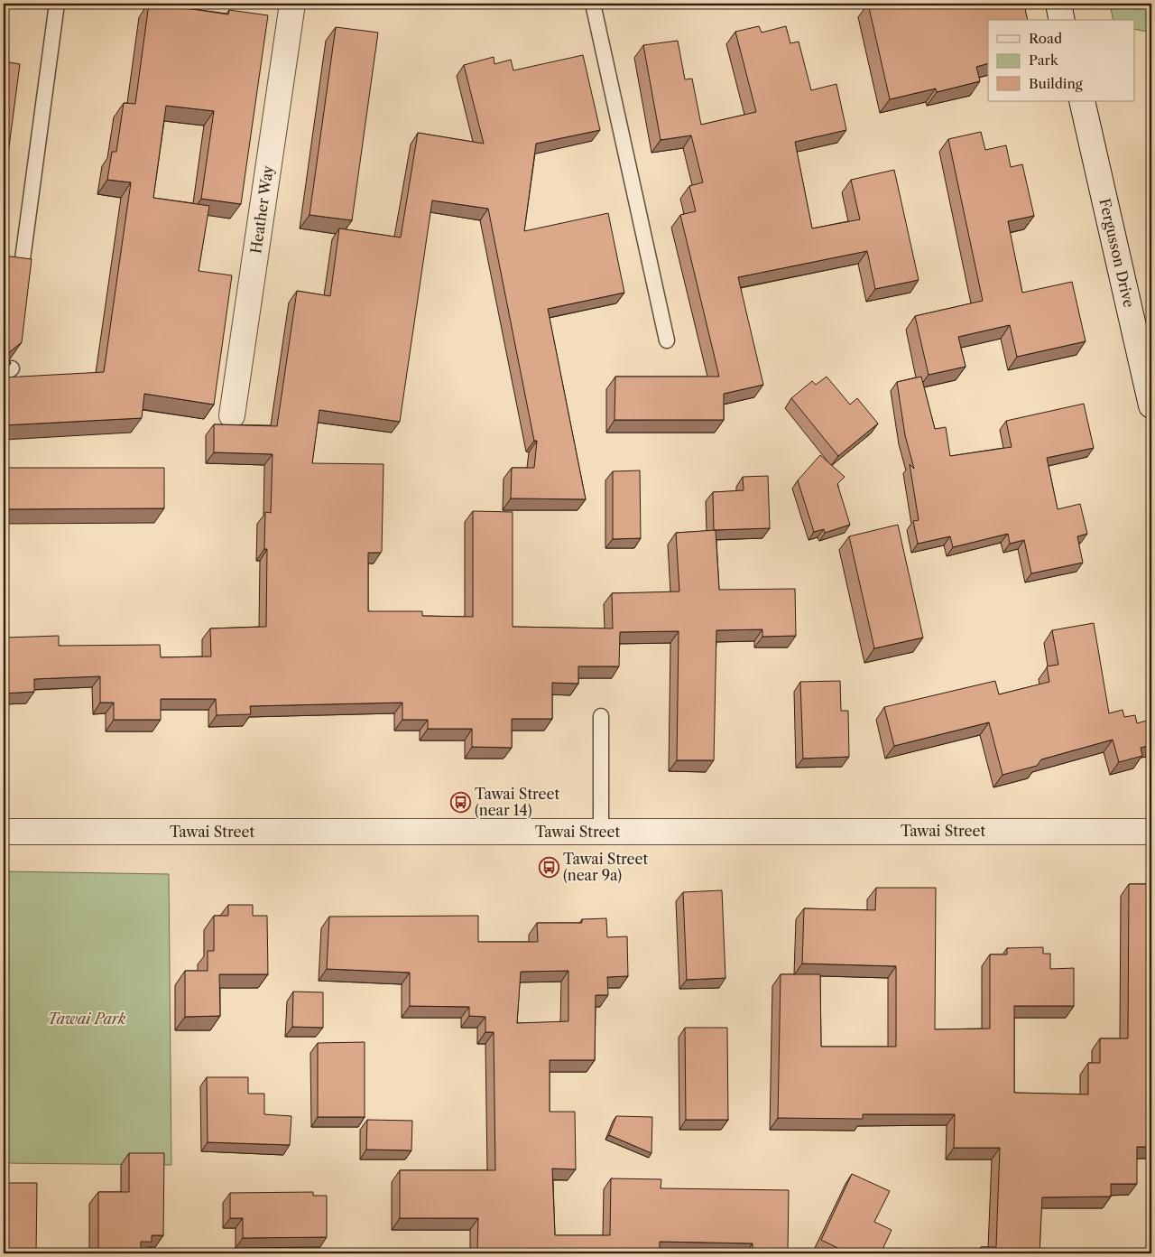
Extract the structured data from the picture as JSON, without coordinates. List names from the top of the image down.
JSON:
{
  "streets": {
    "street": ["Heather Way", "Fergusson Drive", "Tawai Street"]
  },
  "parks": ["Tawai Park"],
  "places": {
    "bus stop": ["Tawai Street (near 14)", "Tawai Street (near 9a)"]
  },
  "legend": ["Road", "Park", "Building"]
}
